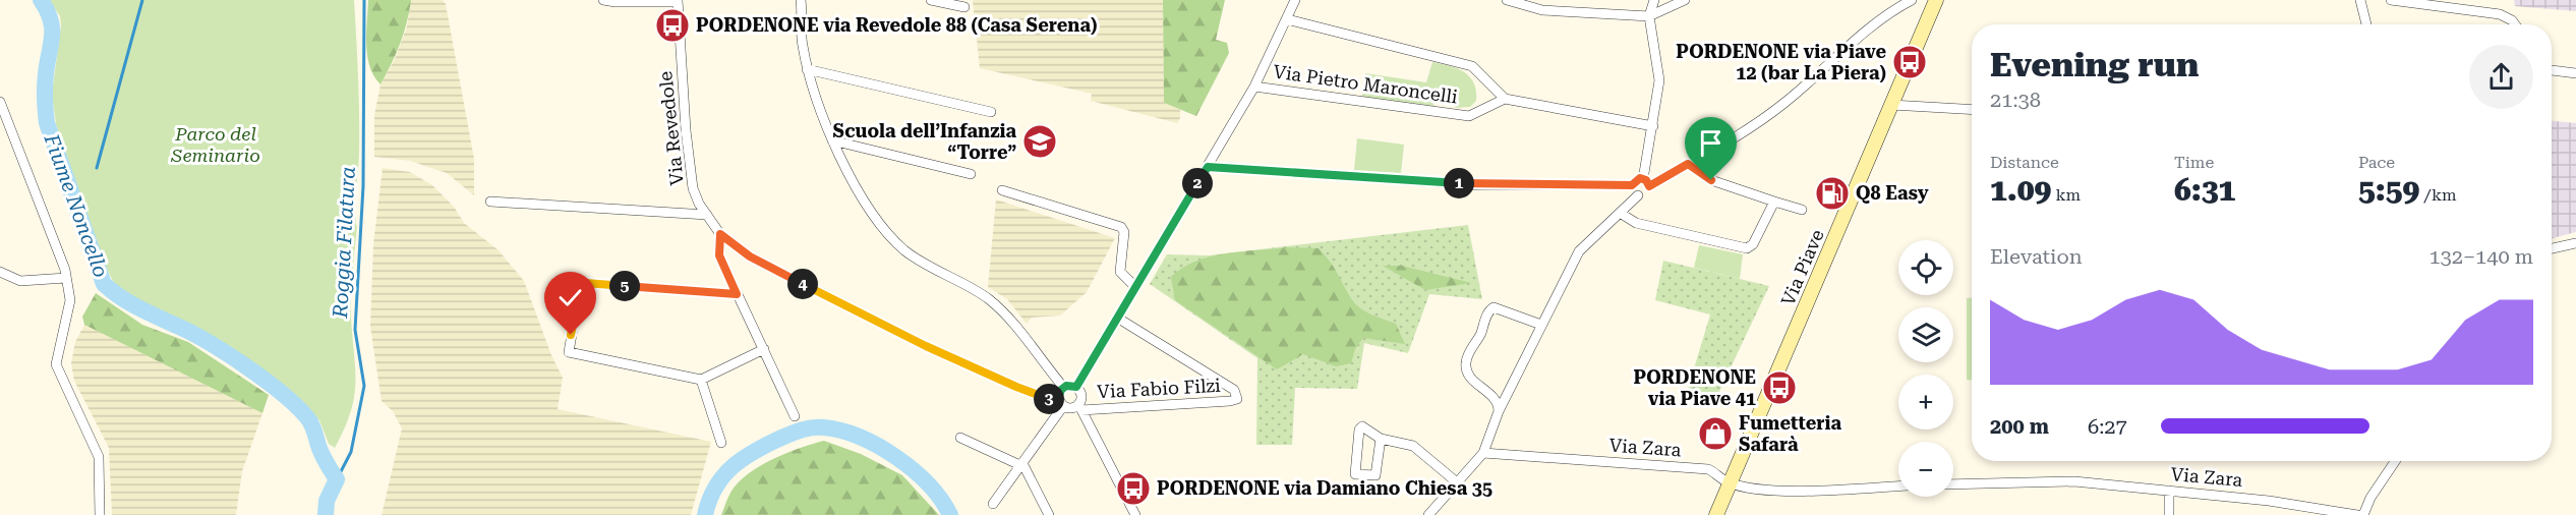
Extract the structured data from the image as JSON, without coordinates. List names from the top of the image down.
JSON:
{
  "streets": {
    "street": [
      "Via Pietro Maroncelli",
      "Via Revedole",
      "Via Piave",
      "Via Fabio Filzi",
      "Via Zara"
    ]
  },
  "crossings": [
    ["Via Revedole", "Via Fabio Filzi"],
    ["Via Piave", "Via Zara"]
  ],
  "water": ["Fiume Noncello", "Roggia Filatura"],
  "parks": ["Parco del Seminario"],
  "places": {
    "bus stop": [
      "PORDENONE via Revedole 88 (Casa Serena)",
      "PORDENONE via Piave 12 (bar La Piera)",
      "PORDENONE via Piave 41",
      "PORDENONE via Damiano Chiesa 35"
    ],
    "school or university": ["Scuola dell’Infanzia “Torre”"],
    "fuel station": ["Q8 Easy"],
    "shop": ["Fumetteria Safarà"]
  },
  "page": {
    "heading": ["Evening run", "21:38"],
    "stats": [
      ["Distance", "1.09 km"],
      ["Time", "6:31"],
      ["Pace", "5:59 /km"]
    ],
    "pins": [
      "1",
      "2",
      "4",
      "5",
      "3"
    ],
    "chart": ["Elevation", "132–140 m"],
    "map_buttons": ["+", "−"],
    "list": [
      {
        "name": "200 m",
        "note": "6:27"
      }
    ]
  }
}
